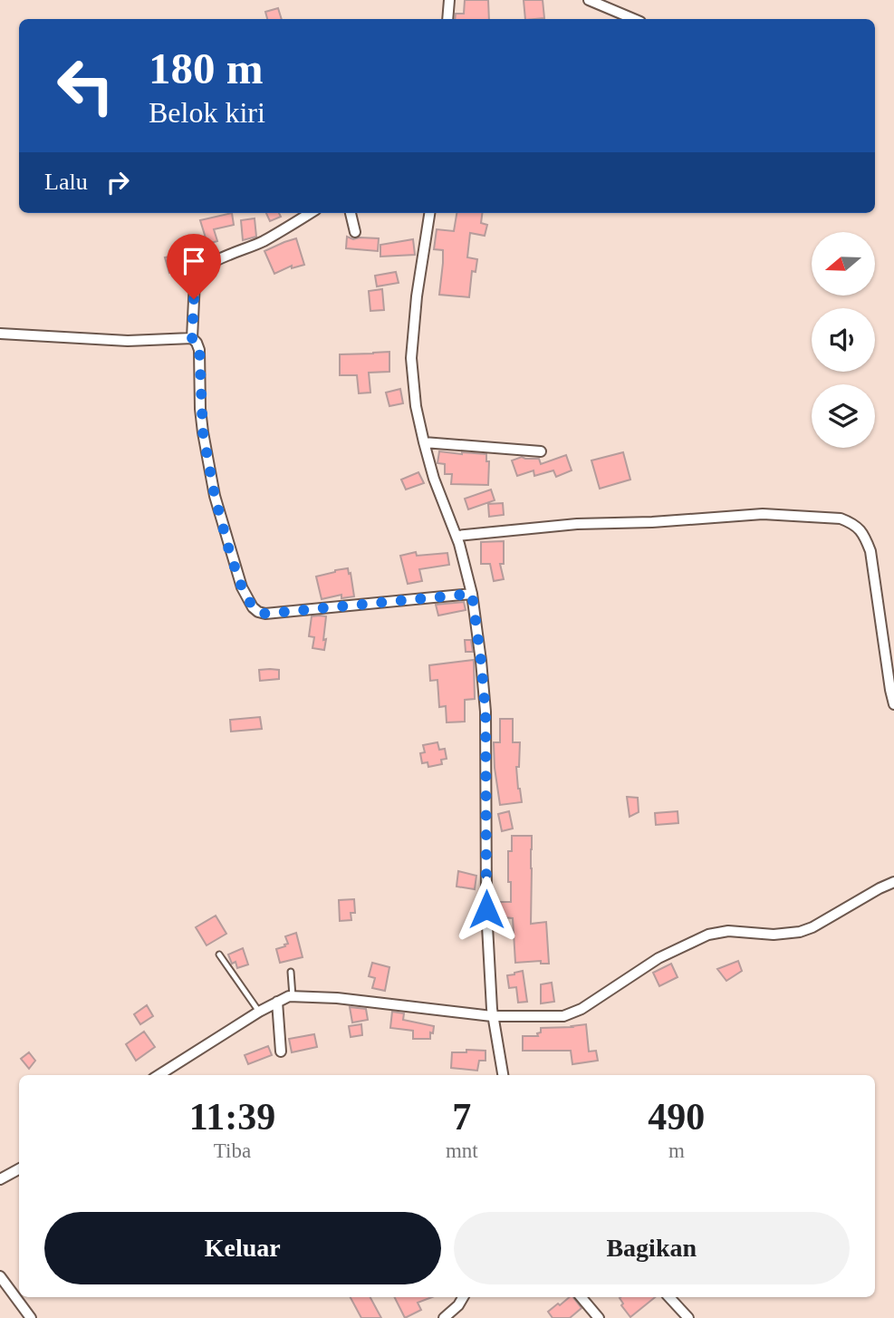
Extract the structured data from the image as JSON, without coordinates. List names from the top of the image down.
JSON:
{
  "north": "left",
  "page": {
    "turn": ["180 m", "Belok kiri"],
    "then": "Lalu",
    "eta": [
      "11:39",
      "Tiba",
      "7",
      "mnt",
      "490",
      "m"
    ],
    "buttons": ["Keluar", "Bagikan"]
  }
}
